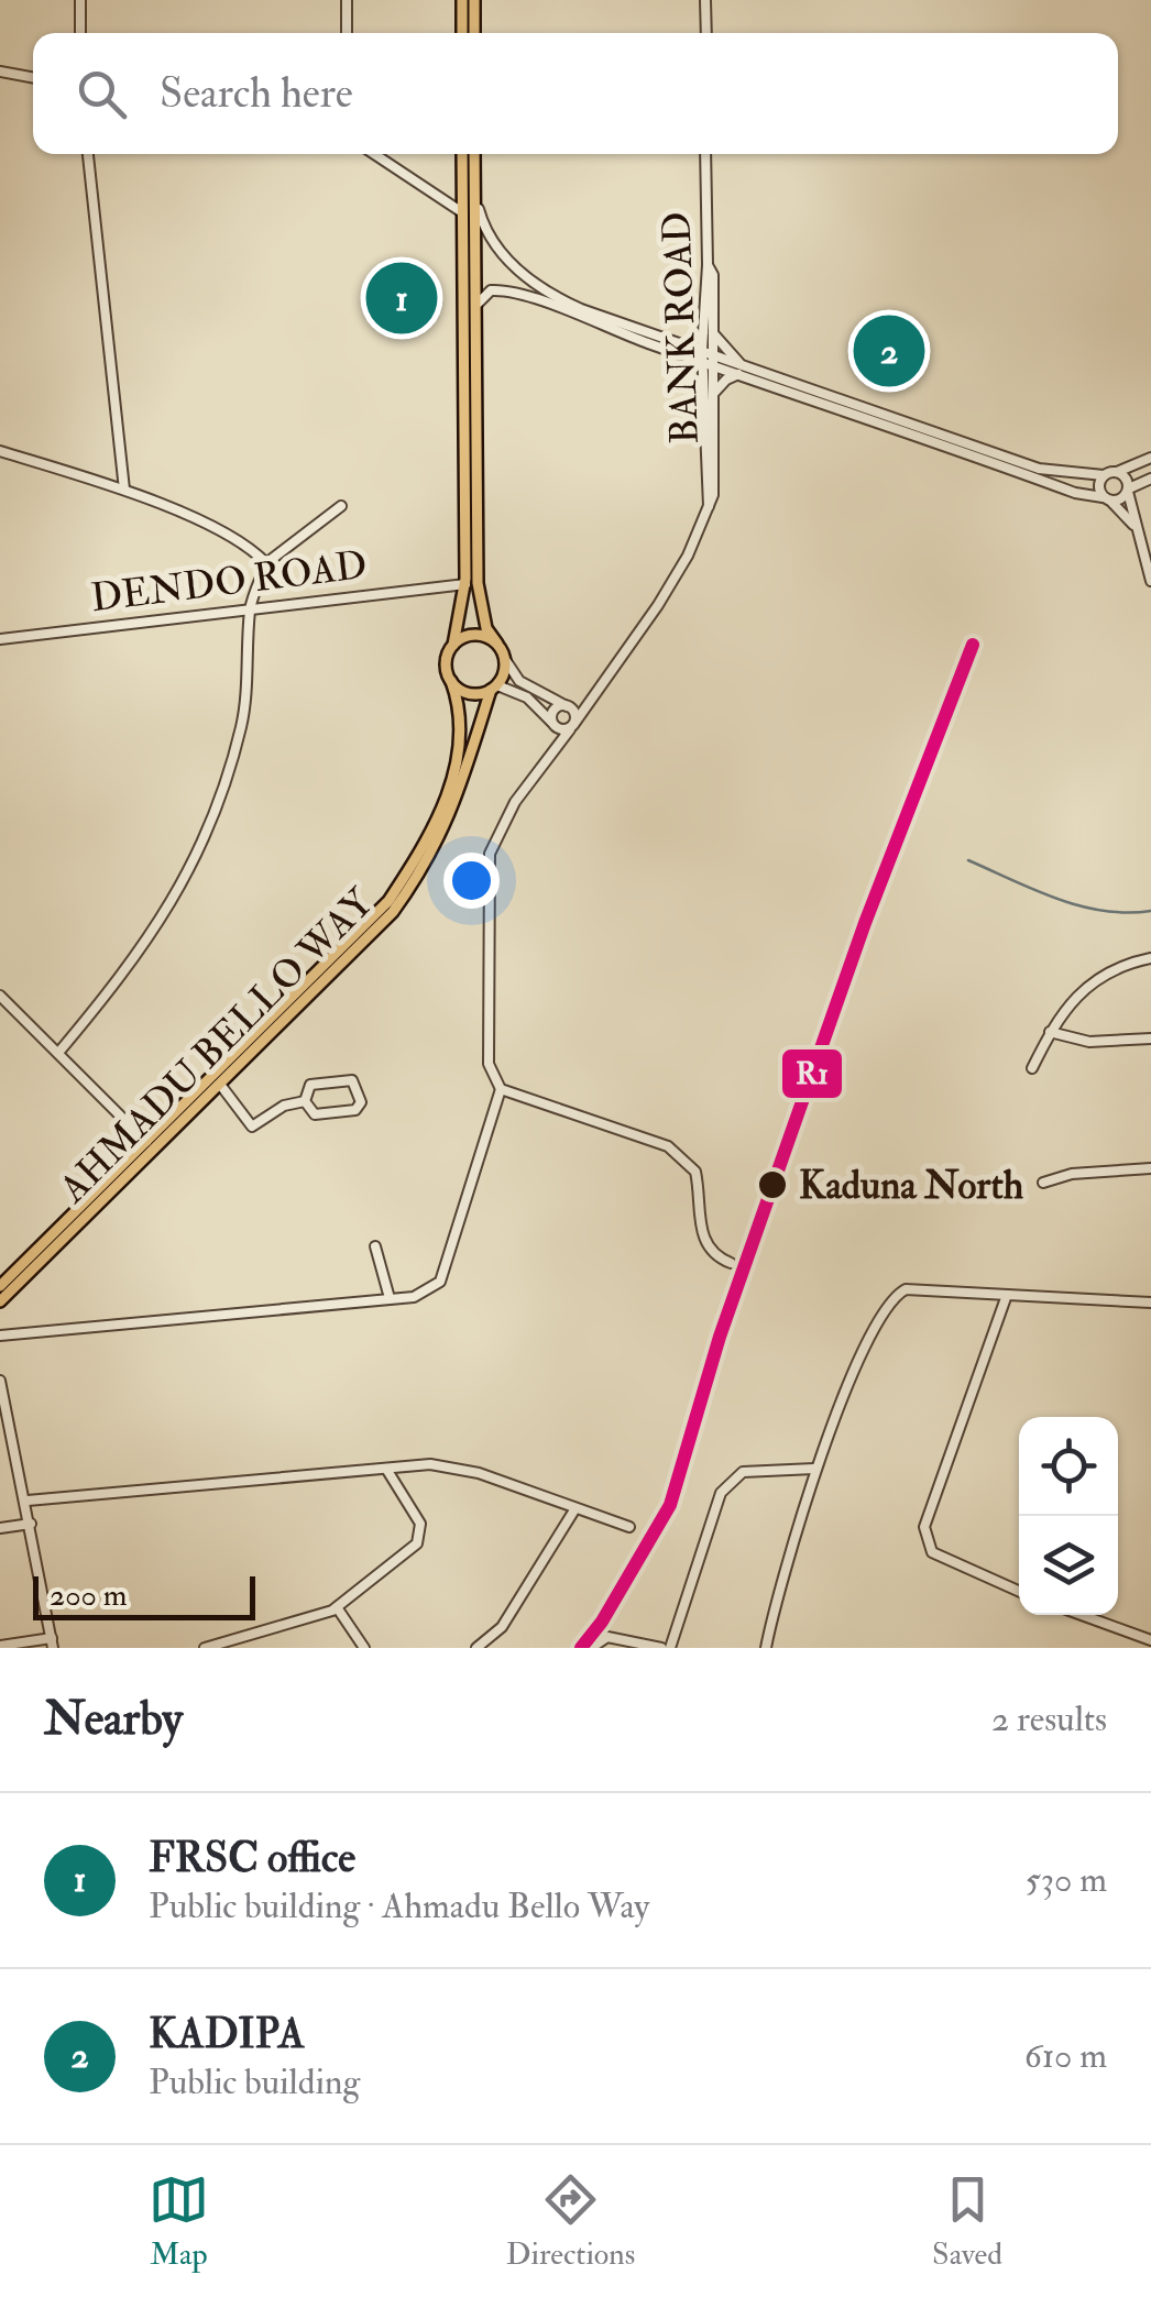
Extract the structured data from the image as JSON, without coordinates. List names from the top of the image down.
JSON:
{
  "streets": {
    "main road": ["AHMADU BELLO WAY"],
    "street": ["BANK ROAD", "DENDO ROAD"]
  },
  "places": ["Kaduna North"],
  "lines": ["transit line R1"],
  "scale_bar": "200 m",
  "page": {
    "search": "Search here",
    "pins": ["1", "2"],
    "scale": "200 m",
    "heading": ["Nearby", "2 results"],
    "list": [
      {
        "mark": "1",
        "name": "FRSC office",
        "note": "Public building · Ahmadu Bello Way",
        "value": "530 m"
      },
      {
        "mark": "2",
        "name": "KADIPA",
        "note": "Public building",
        "value": "610 m"
      }
    ],
    "nav": ["Map", "Directions", "Saved"]
  }
}
